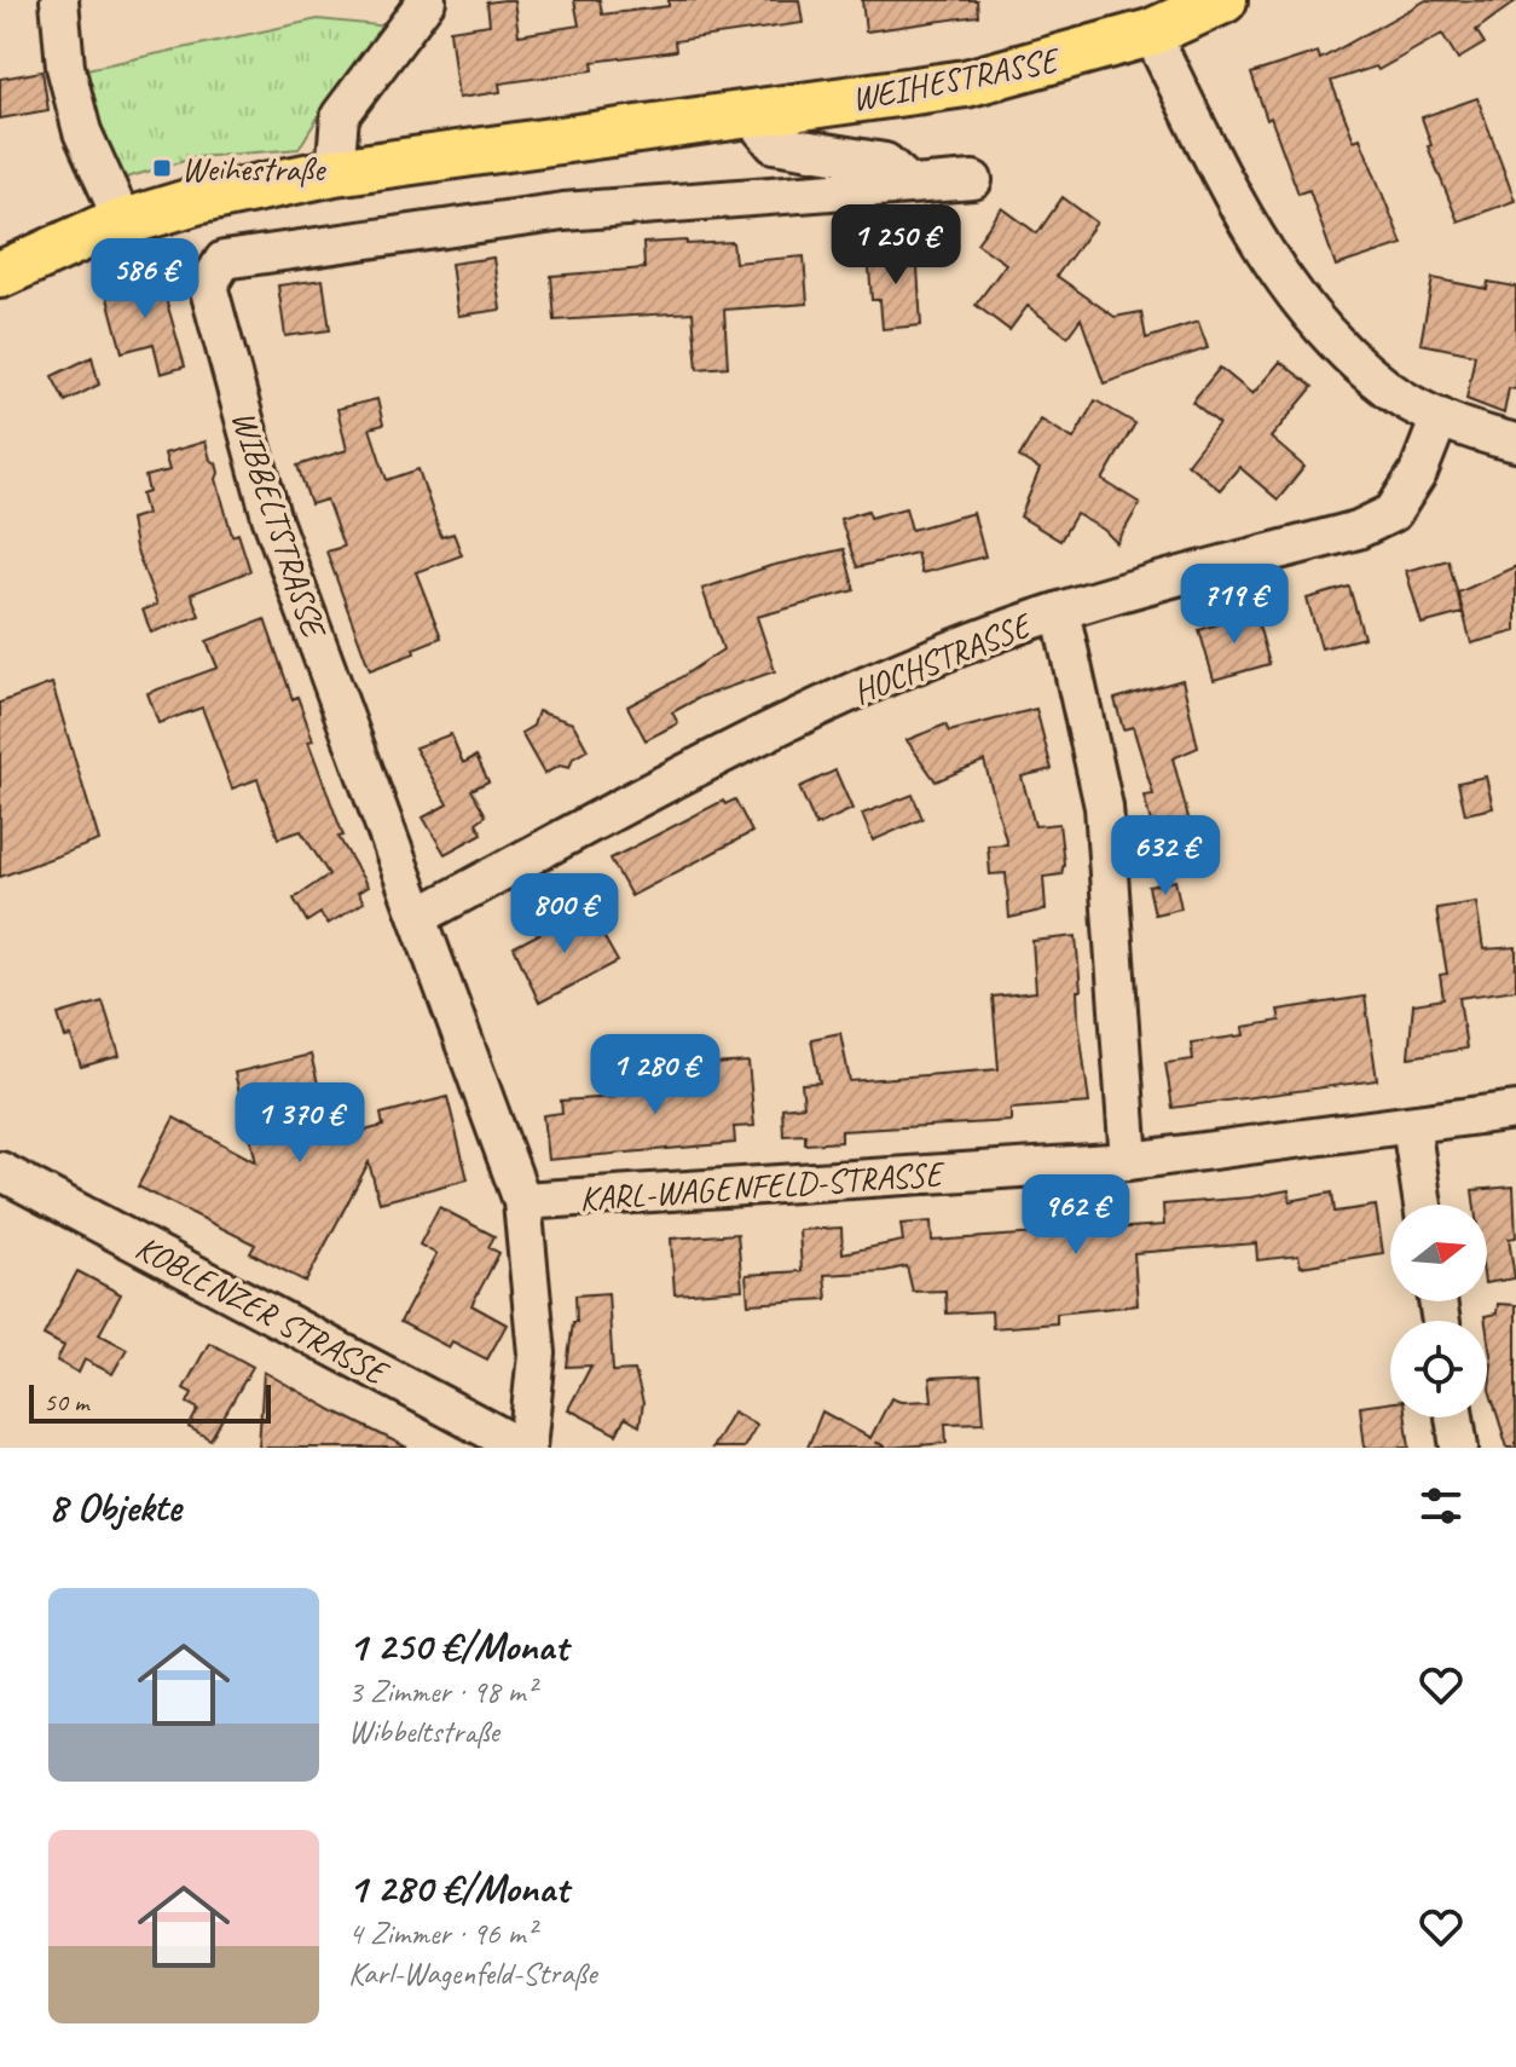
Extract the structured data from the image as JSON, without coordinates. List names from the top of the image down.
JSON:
{
  "streets": {
    "main road": ["WEIHESTRASSE"],
    "street": [
      "WIBBELTSTRASSE",
      "HOCHSTRASSE",
      "KARL-WAGENFELD-STRASSE",
      "KOBLENZER STRASSE"
    ]
  },
  "crossings": [
    ["WIBBELTSTRASSE", "HOCHSTRASSE"],
    ["WIBBELTSTRASSE", "KARL-WAGENFELD-STRASSE"],
    ["WIBBELTSTRASSE", "KOBLENZER STRASSE"]
  ],
  "places": {
    "transit": ["Weihestraße"]
  },
  "scale_bar": "50 m",
  "north": "right",
  "page": {
    "price": [
      "1 250 €",
      "586 €",
      "719 €",
      "632 €",
      "800 €",
      "1 280 €",
      "1 370 €",
      "962 €"
    ],
    "scale": "50 m",
    "heading": "8 Objekte",
    "list": [
      {
        "name": "1 250 €/Monat",
        "note": "3 Zimmer · 98 m² · Wibbeltstraße"
      },
      {
        "name": "1 280 €/Monat",
        "note": "4 Zimmer · 96 m² · Karl-Wagenfeld-Straße"
      }
    ]
  }
}
